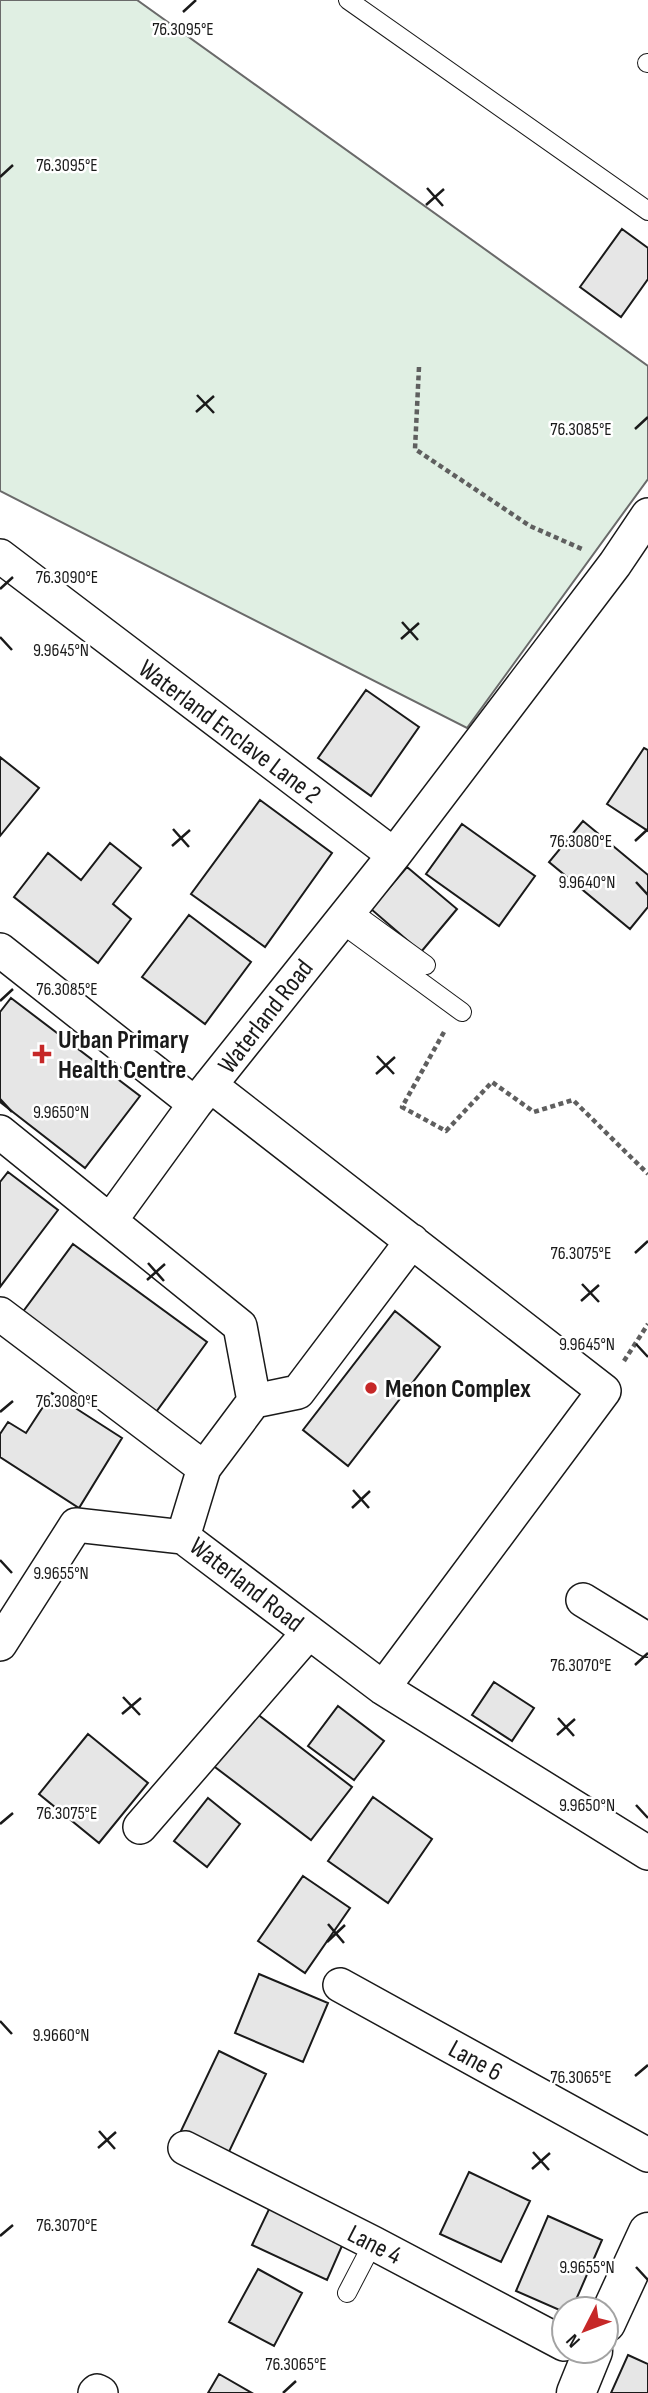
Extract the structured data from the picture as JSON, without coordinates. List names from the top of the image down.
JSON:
{
  "streets": {
    "street": [
      "Waterland Enclave Lane 2",
      "Waterland Road",
      "Lane 6",
      "Lane 4"
    ]
  },
  "crossings": [
    ["Waterland Enclave Lane 2", "Waterland Road"]
  ],
  "places": {
    "health": ["Urban Primary Health Centre"],
    "other": ["Menon Complex"]
  },
  "north": "bottom left",
  "coordinates": [
    "76.3095°E",
    "76.3085°E",
    "76.3090°E",
    "9.9645°N",
    "76.3080°E",
    "9.9640°N",
    "9.9650°N",
    "76.3075°E",
    "9.9655°N",
    "76.3070°E",
    "9.9660°N",
    "76.3065°E"
  ]
}
